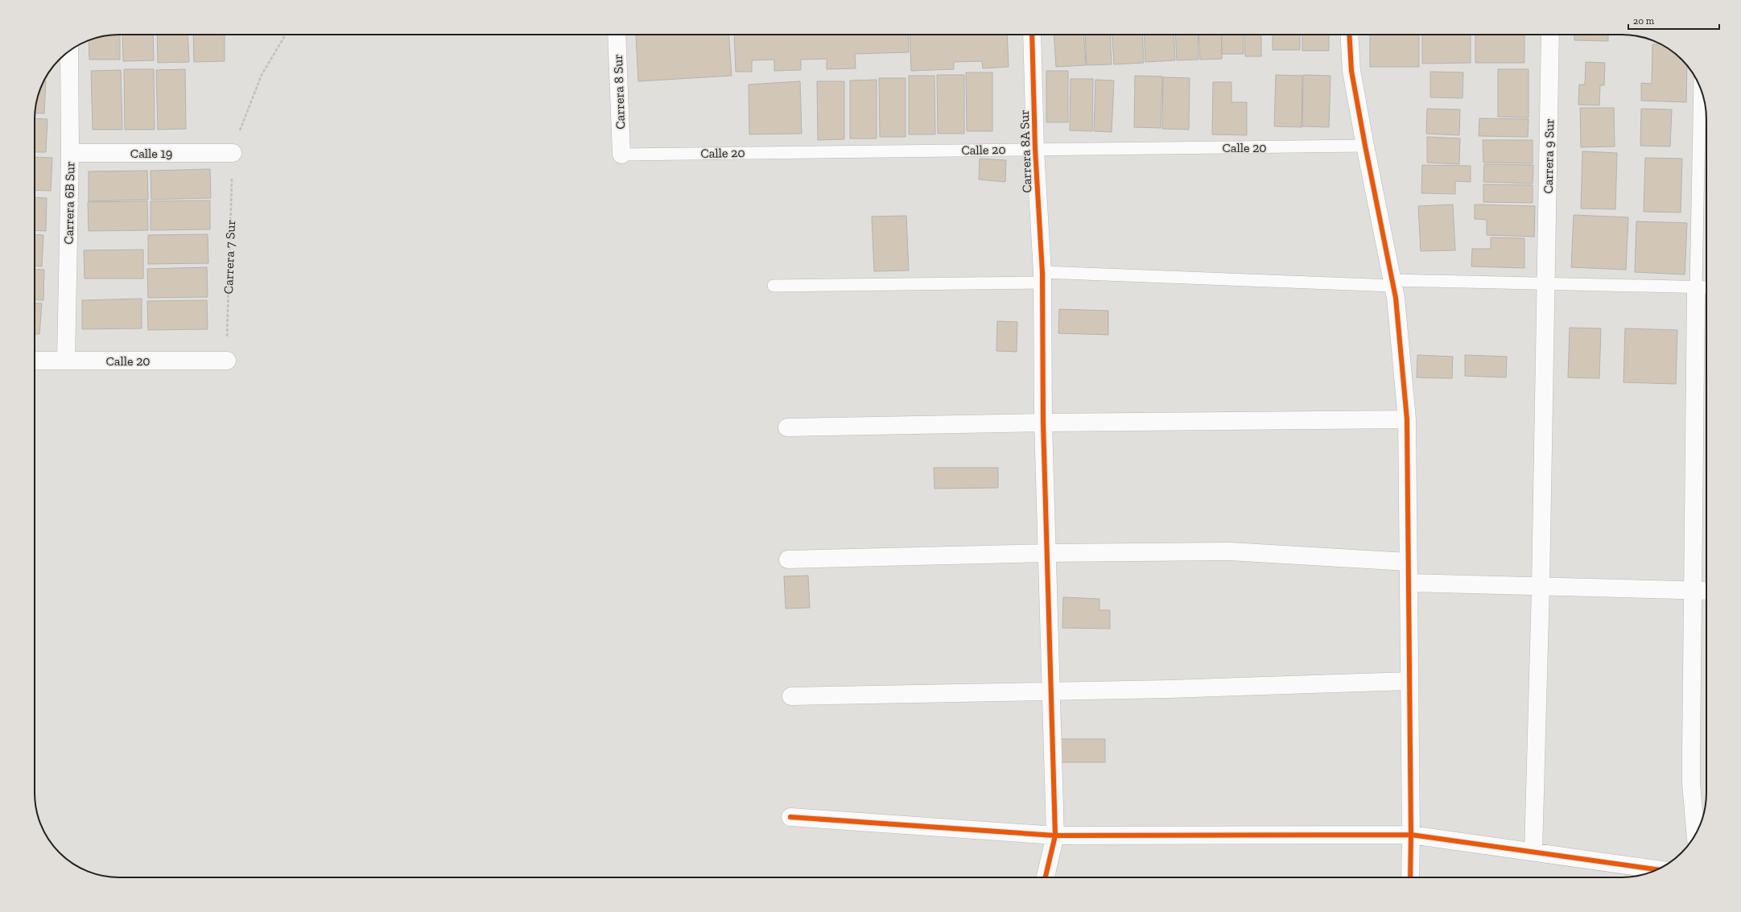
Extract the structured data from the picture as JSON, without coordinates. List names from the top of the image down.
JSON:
{
  "streets": {
    "street": [
      "Carrera 8 Sur",
      "Calle 20",
      "Carrera 8A Sur",
      "Calle 19",
      "Carrera 9 Sur",
      "Carrera 6B Sur"
    ],
    "path": ["Carrera 7 Sur"]
  },
  "crossings": [
    ["Carrera 8 Sur", "Calle 20"],
    ["Calle 20", "Carrera 8A Sur"],
    ["Calle 20", "Carrera 6B Sur"],
    ["Calle 20", "Carrera 7 Sur"],
    ["Calle 19", "Carrera 6B Sur"],
    ["Calle 19", "Carrera 7 Sur"]
  ],
  "scale_bar": "20 m"
}
